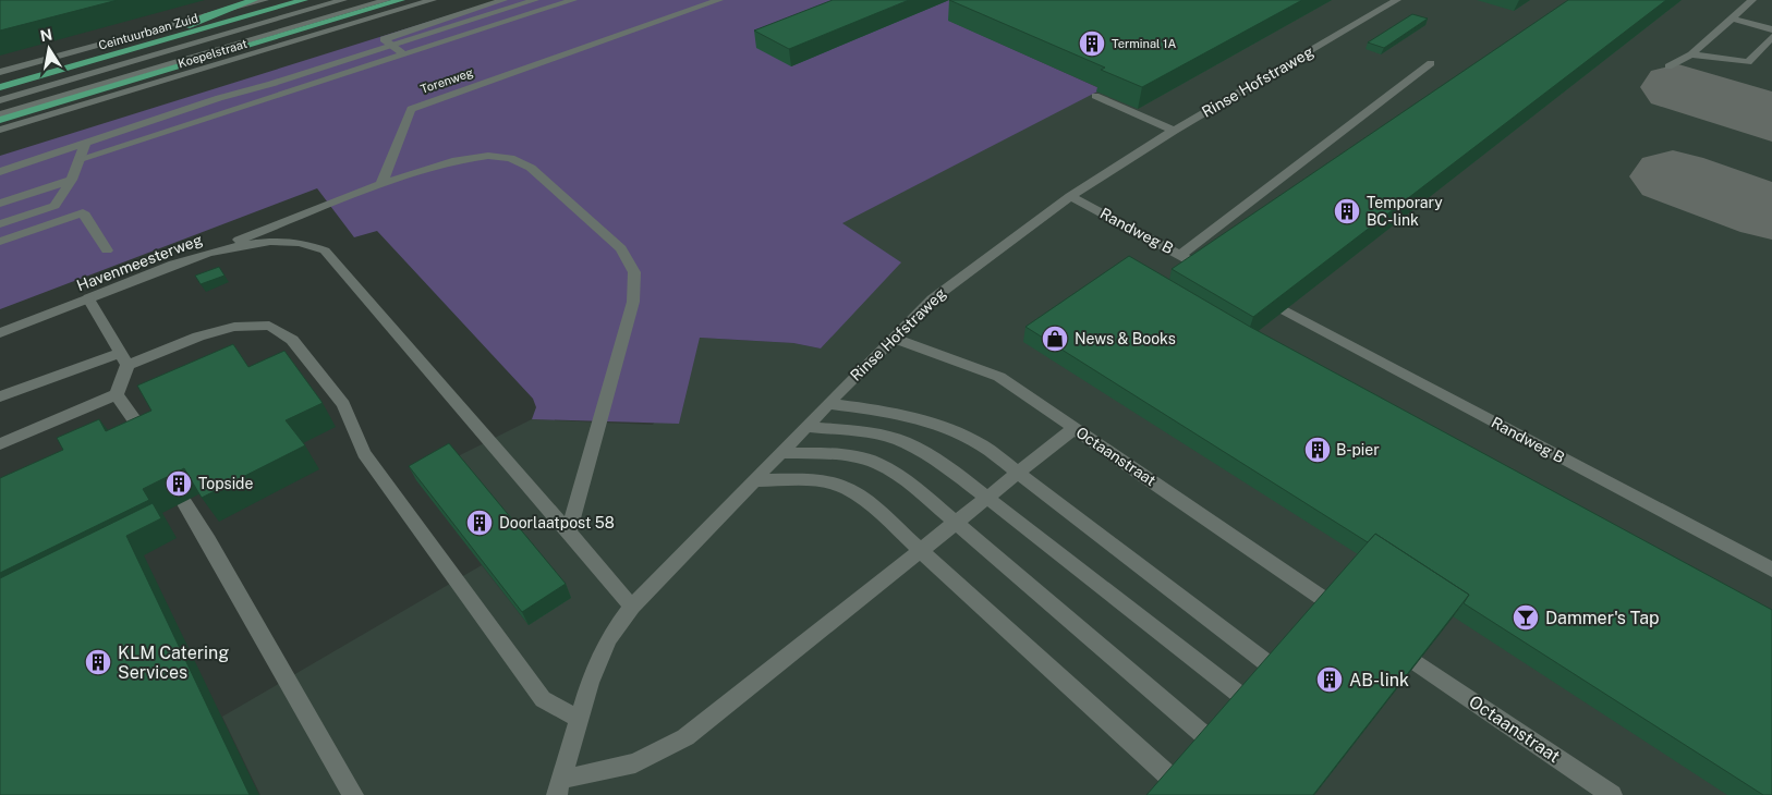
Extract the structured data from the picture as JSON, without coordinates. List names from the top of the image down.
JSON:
{
  "streets": {
    "main road": ["Ceintuurbaan Zuid"],
    "street": [
      "Koepelstraat",
      "Torenweg",
      "Randweg B",
      "Havenmeesterweg",
      "Octaanstraat"
    ],
    "lane": ["Rinse Hofstraweg"]
  },
  "crossings": [
    ["Rinse Hofstraweg", "Randweg B"],
    ["Rinse Hofstraweg", "Octaanstraat"]
  ],
  "places": {
    "building": [
      "Terminal 1A",
      "Temporary BC-link",
      "B-pier",
      "Topside",
      "Doorlaatpost 58",
      "KLM Catering Services",
      "AB-link"
    ],
    "shop": ["News & Books"],
    "bar": ["Dammer's Tap"]
  },
  "north": "top"
}
